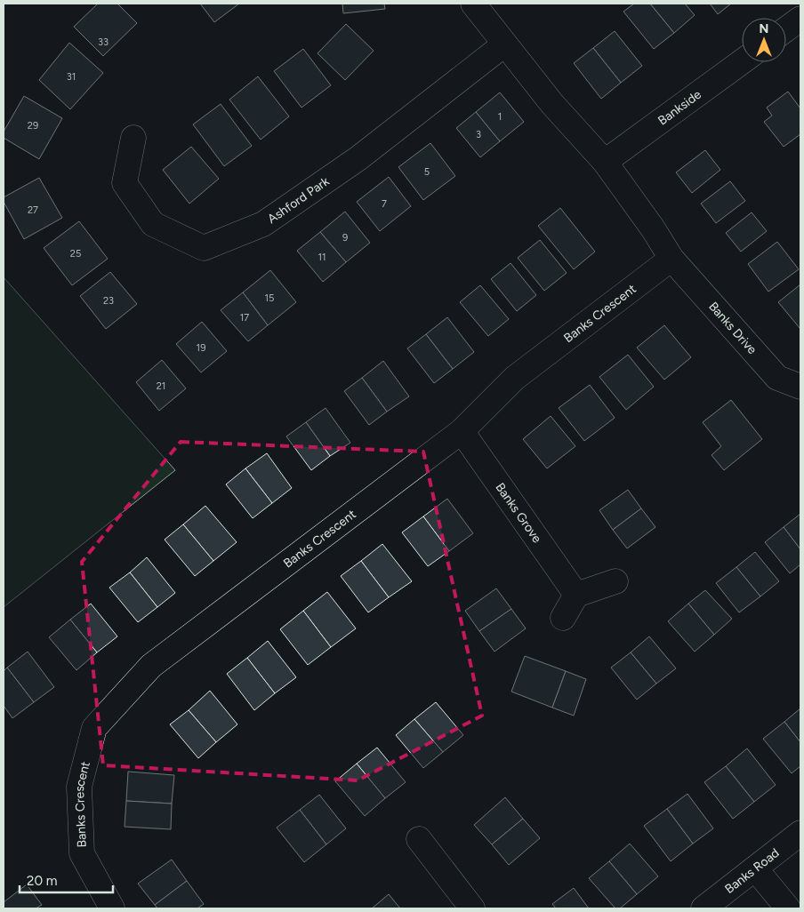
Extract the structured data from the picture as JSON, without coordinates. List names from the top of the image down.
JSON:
{
  "streets": {
    "street": [
      "Bankside",
      "Ashford Park",
      "Banks Crescent",
      "Banks Drive",
      "Banks Grove",
      "Banks Road"
    ]
  },
  "crossings": [
    ["Banks Crescent", "Banks Drive"],
    ["Banks Crescent", "Banks Grove"]
  ],
  "house_numbers": [
    "33",
    "31",
    "1",
    "29",
    "3",
    "5",
    "7",
    "27",
    "9",
    "25",
    "11",
    "15",
    "23",
    "17",
    "19",
    "21"
  ],
  "scale_bar": "20 m",
  "north": "top"
}
